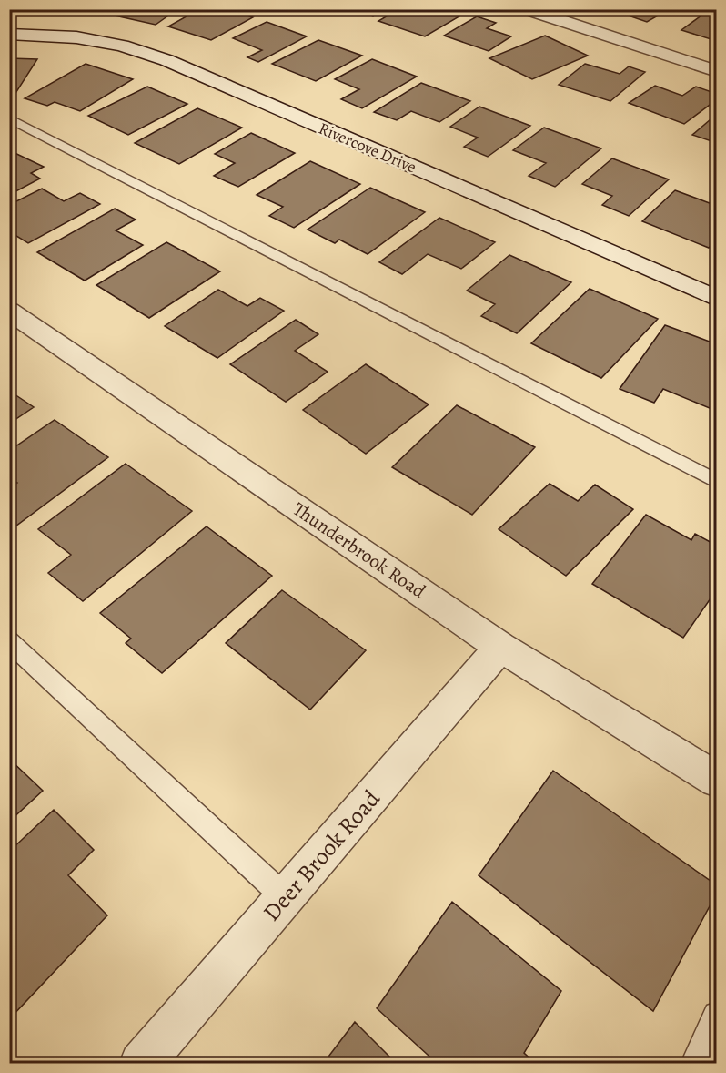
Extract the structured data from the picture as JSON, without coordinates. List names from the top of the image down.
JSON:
{
  "streets": {
    "street": ["Rivercove Drive", "Thunderbrook Road", "Deer Brook Road"]
  },
  "crossings": [
    ["Thunderbrook Road", "Deer Brook Road"]
  ]
}
